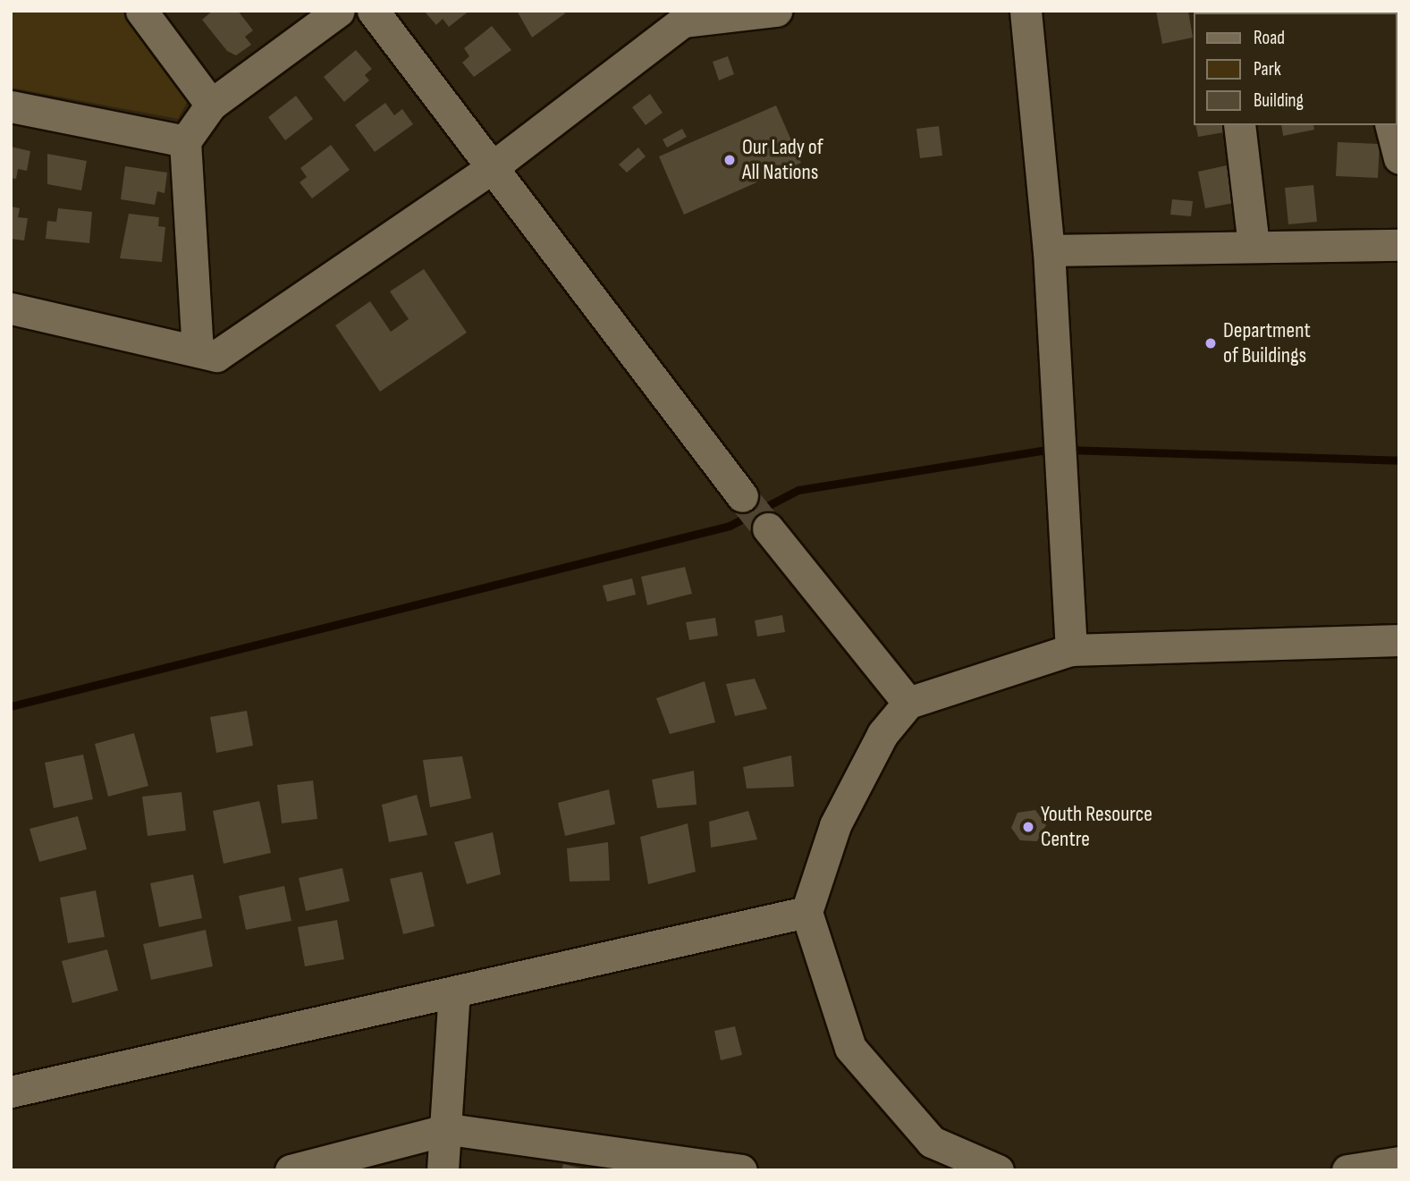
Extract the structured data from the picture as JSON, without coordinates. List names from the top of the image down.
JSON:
{
  "places": ["Our Lady of All Nations", "Department of Buildings", "Youth Resource Centre"],
  "legend": ["Road", "Park", "Building"]
}
